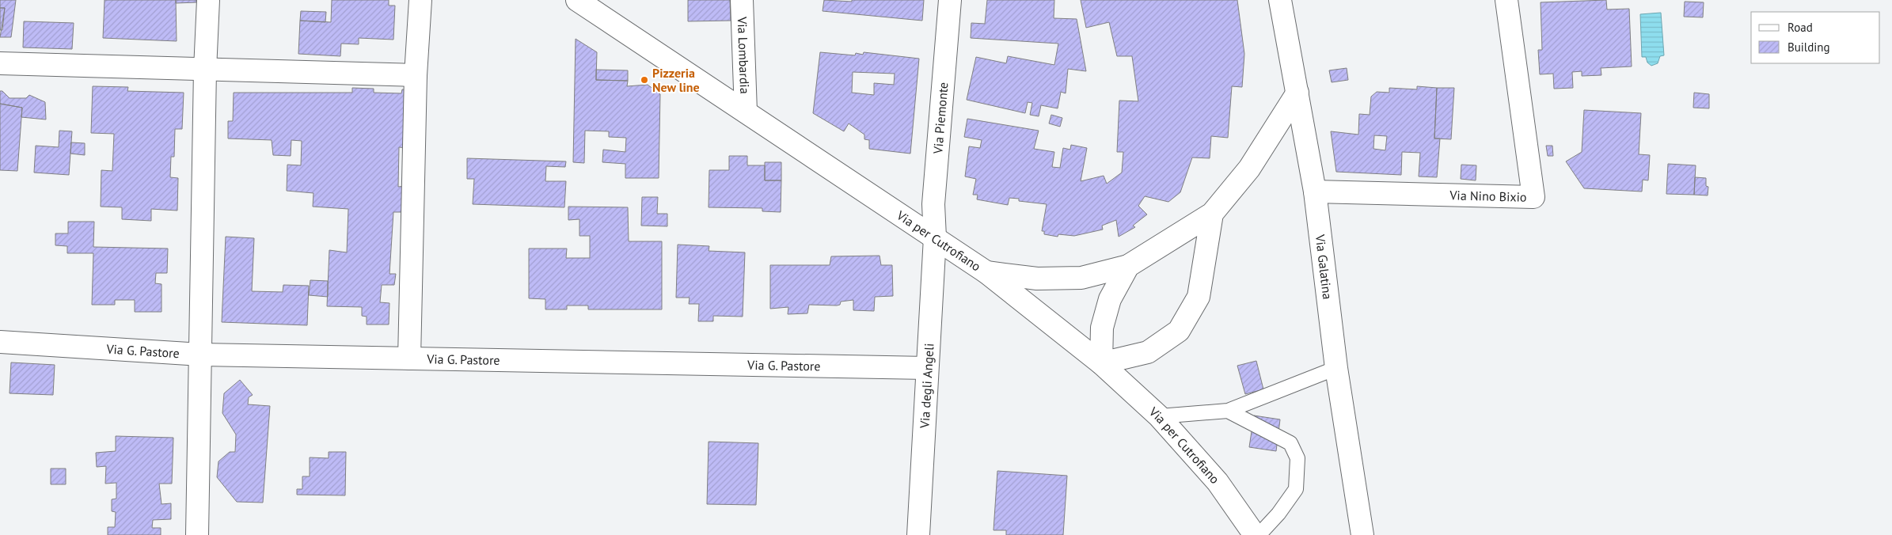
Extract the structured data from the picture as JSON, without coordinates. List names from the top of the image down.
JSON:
{
  "streets": {
    "street": [
      "Via Lombardia",
      "Via Piemonte",
      "Via Nino Bixio",
      "Via per Cutrofiano",
      "Via Galatina",
      "Via G. Pastore",
      "Via degli Angeli"
    ]
  },
  "crossings": [
    ["Via Lombardia", "Via per Cutrofiano"],
    ["Via Piemonte", "Via per Cutrofiano"],
    ["Via Piemonte", "Via degli Angeli"],
    ["Via Nino Bixio", "Via Galatina"],
    ["Via per Cutrofiano", "Via degli Angeli"],
    ["Via G. Pastore", "Via degli Angeli"]
  ],
  "places": ["Pizzeria New line"],
  "legend": ["Road", "Building"]
}
